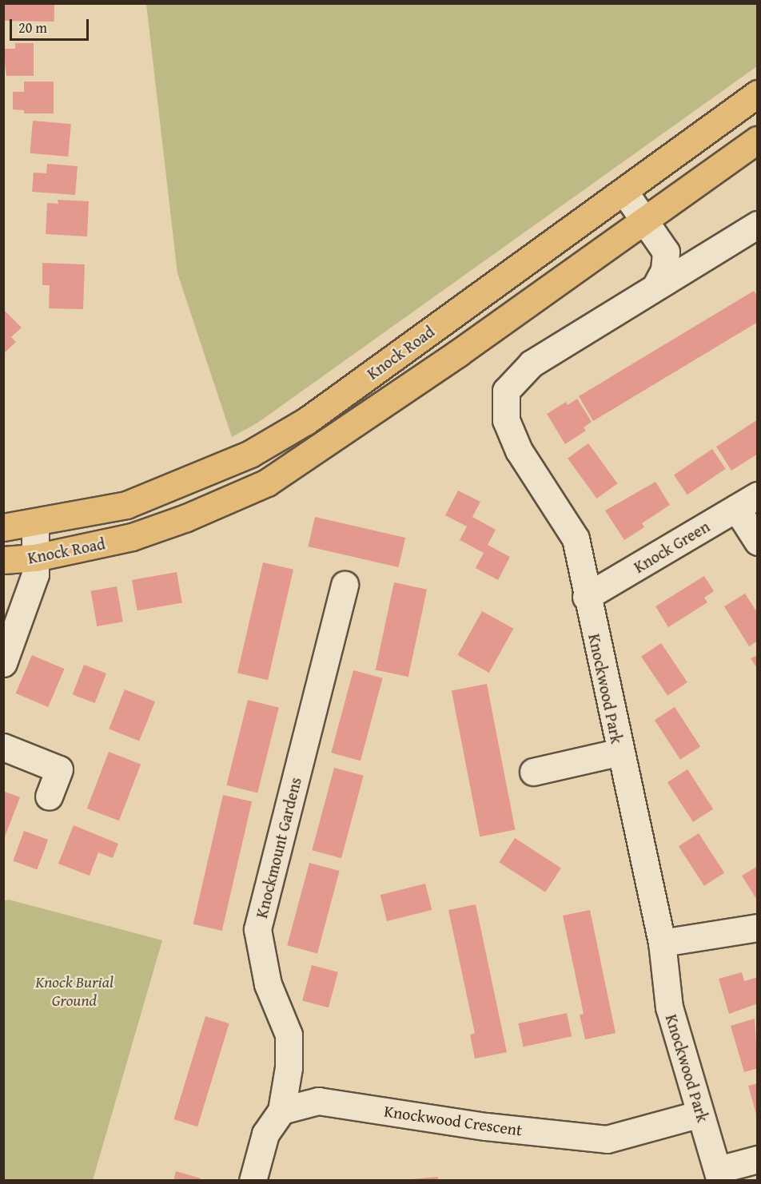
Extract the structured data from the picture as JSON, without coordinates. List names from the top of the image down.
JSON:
{
  "streets": {
    "highway": ["Knock Road"],
    "street": [
      "Knock Green",
      "Knockwood Park",
      "Knockmount Gardens",
      "Knockwood Crescent"
    ]
  },
  "crossings": [
    ["Knock Green", "Knockwood Park"],
    ["Knockwood Park", "Knockwood Crescent"],
    ["Knockmount Gardens", "Knockwood Crescent"]
  ],
  "parks": ["Knock Burial Ground"],
  "scale_bar": "20 m"
}
